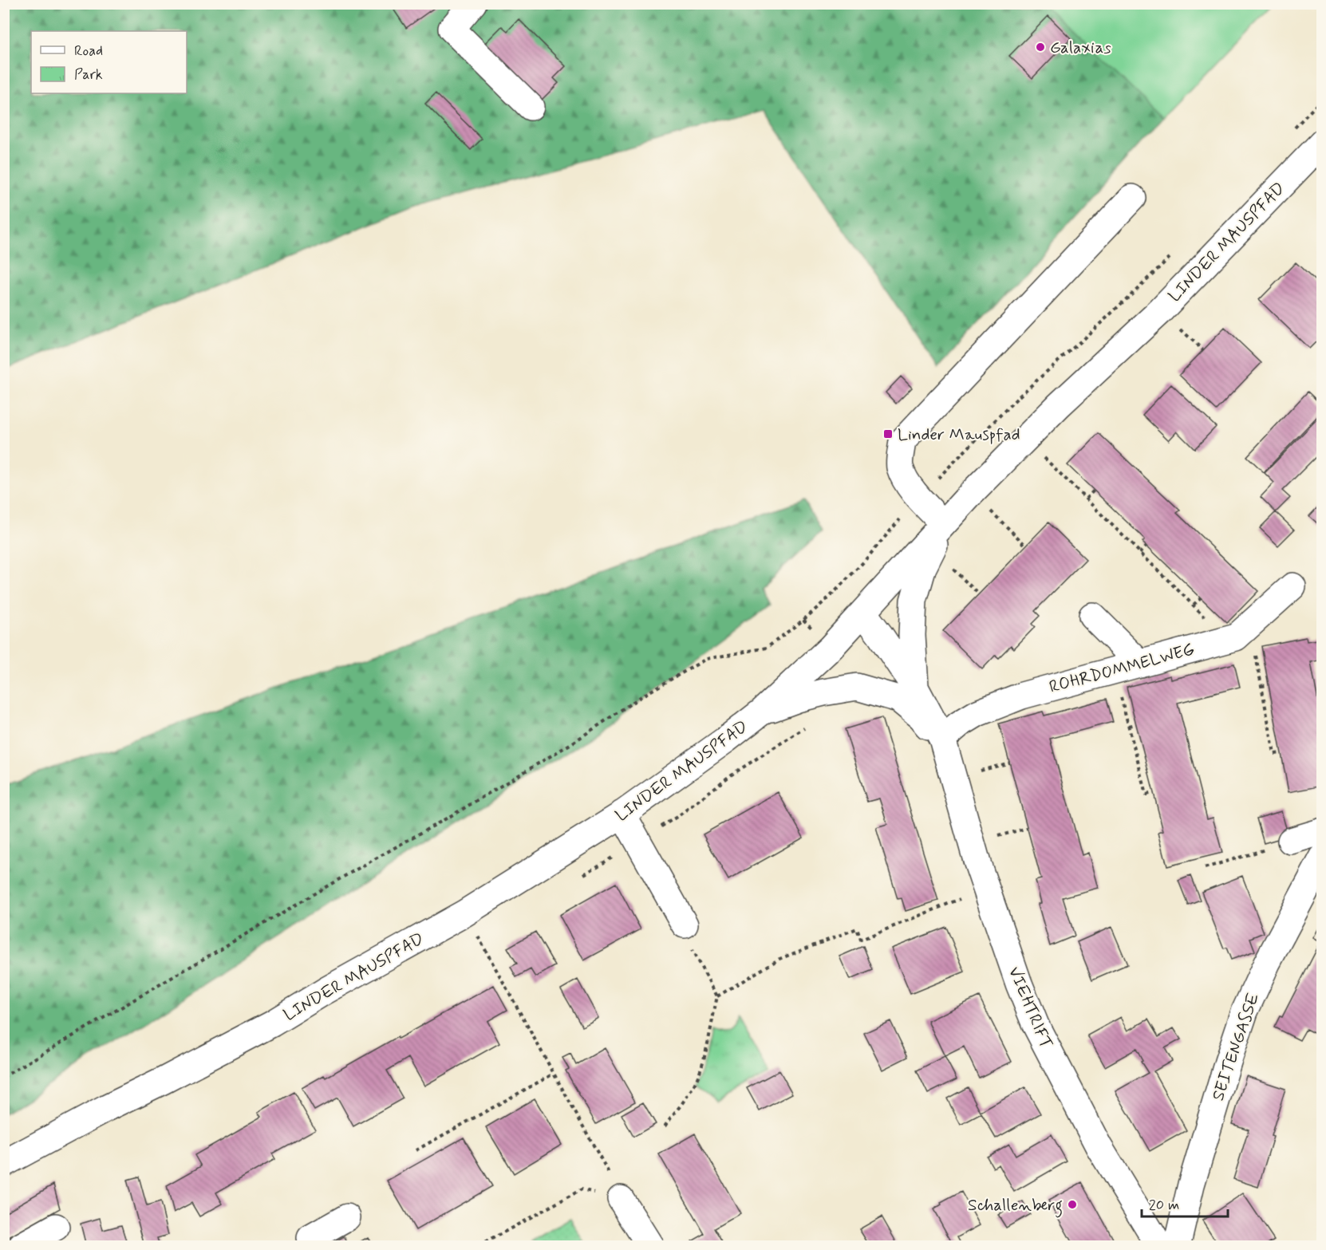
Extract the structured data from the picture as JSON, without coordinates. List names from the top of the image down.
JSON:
{
  "streets": {
    "street": [
      "LINDER MAUSPFAD",
      "ROHRDOMMELWEG",
      "VIEHTRIFT",
      "SEITENGASSE"
    ]
  },
  "crossings": [
    ["LINDER MAUSPFAD", "VIEHTRIFT"],
    ["ROHRDOMMELWEG", "VIEHTRIFT"]
  ],
  "places": {
    "other": ["Galaxias", "Schallenberg"],
    "transit": ["Linder Mauspfad"]
  },
  "legend": ["Road", "Park"],
  "scale_bar": "20 m"
}
